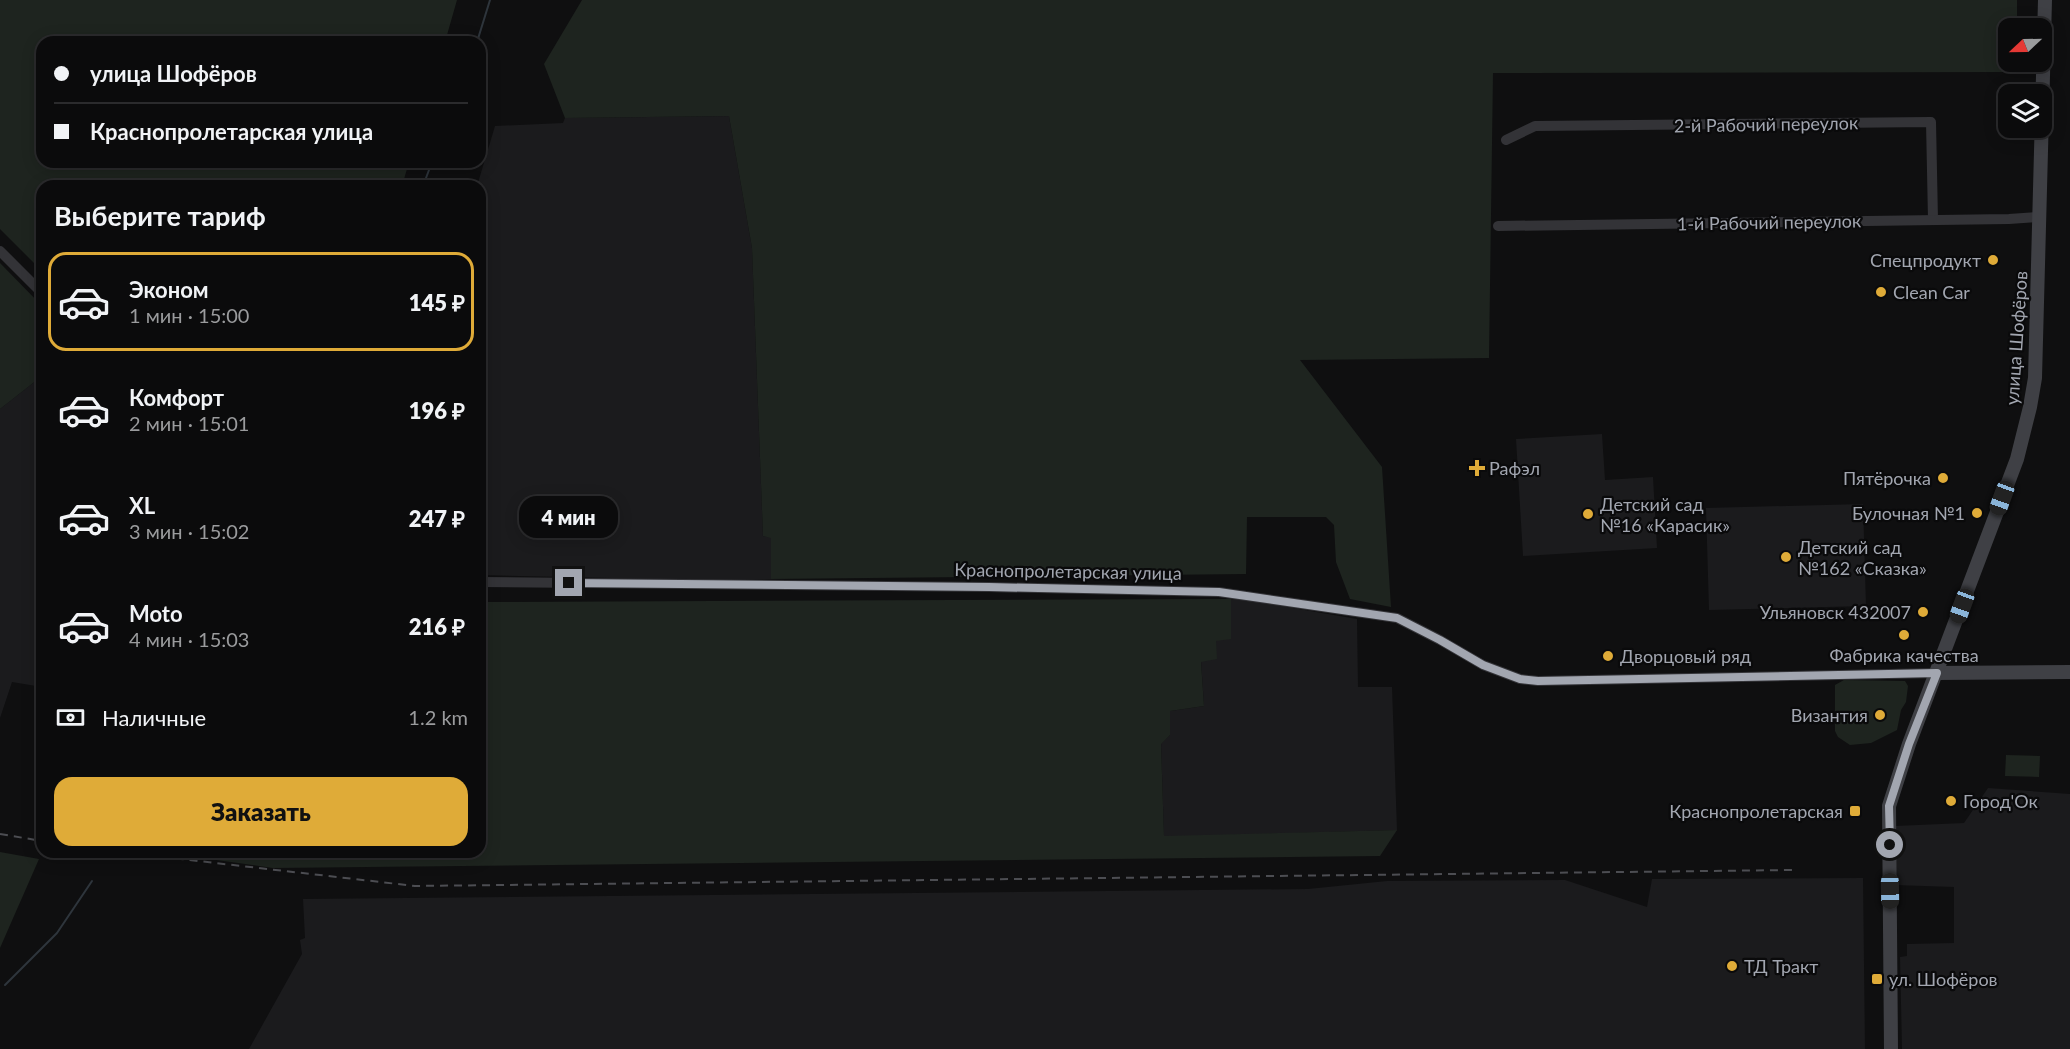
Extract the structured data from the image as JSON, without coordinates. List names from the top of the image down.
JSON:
{
  "streets": {
    "main road": ["улица Шофёров", "Краснопролетарская улица"],
    "street": ["2-й Рабочий переулок", "1-й Рабочий переулок"]
  },
  "crossings": [
    ["2-й Рабочий переулок", "1-й Рабочий переулок"],
    ["1-й Рабочий переулок", "улица Шофёров"],
    ["улица Шофёров", "Краснопролетарская улица"]
  ],
  "places": {
    "other": [
      "Спецпродукт",
      "Clean Car",
      "Пятёрочка",
      "Булочная №1",
      "Детский сад №16 «Карасик»",
      "Детский сад №162 «Сказка»",
      "Ульяновск 432007",
      "Фабрика качества",
      "Дворцовый ряд",
      "Византия",
      "Город'Ок",
      "ТД Тракт"
    ],
    "health": ["Рафэл"],
    "transit": ["Краснопролетарская", "ул. Шофёров"]
  },
  "north": "left",
  "page": {
    "banner": ["улица Шофёров", "Краснопролетарская улица"],
    "heading": "Выберите тариф",
    "list": [
      {
        "name": "Эконом",
        "note": "1 мин · 15:00",
        "value": "145 ₽"
      },
      {
        "name": "Комфорт",
        "note": "2 мин · 15:01",
        "value": "196 ₽"
      },
      {
        "name": "XL",
        "note": "3 мин · 15:02",
        "value": "247 ₽"
      },
      {
        "name": "Moto",
        "note": "4 мин · 15:03",
        "value": "216 ₽"
      }
    ],
    "bubble": "4 мин",
    "pay": ["Наличные", "1.2 km"],
    "buttons": "Заказать"
  }
}
